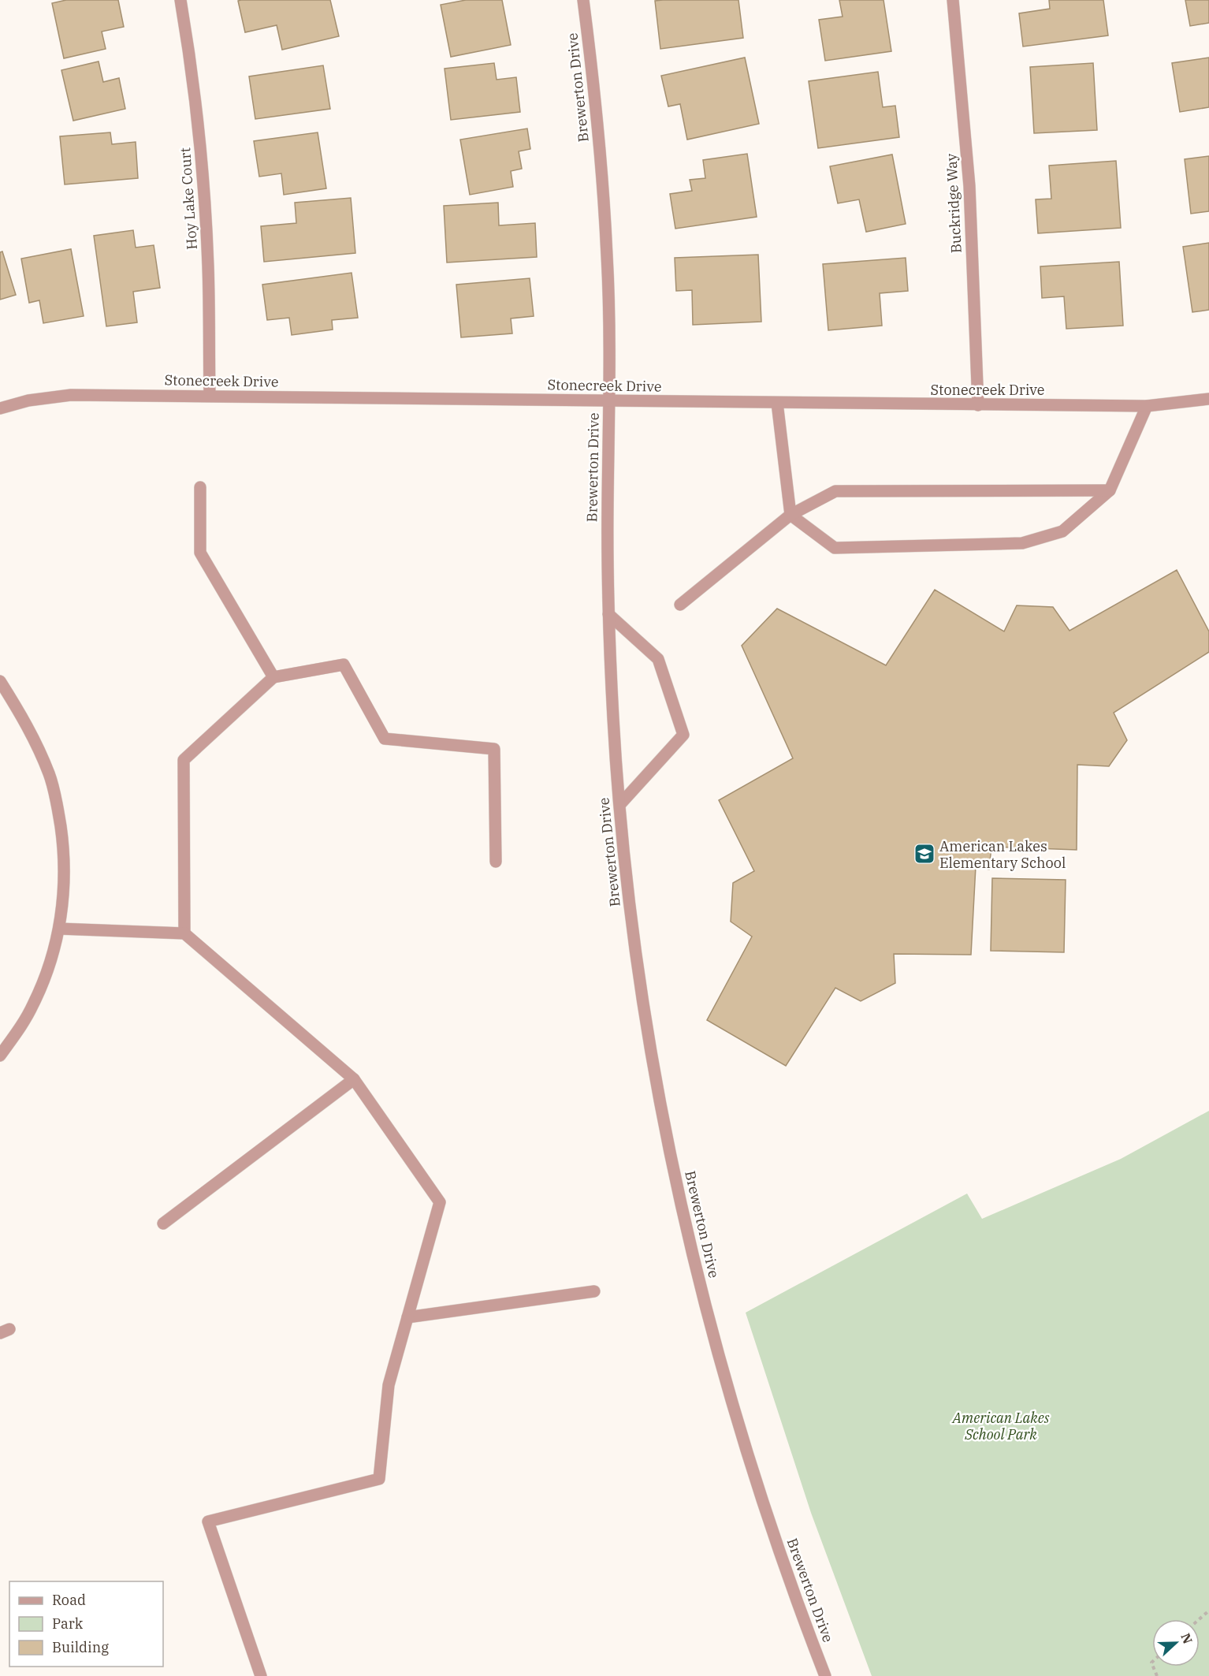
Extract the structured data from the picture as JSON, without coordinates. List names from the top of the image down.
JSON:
{
  "streets": {
    "street": [
      "Brewerton Drive",
      "Hoy Lake Court",
      "Buckridge Way",
      "Stonecreek Drive"
    ]
  },
  "crossings": [
    ["Brewerton Drive", "Stonecreek Drive"],
    ["Hoy Lake Court", "Stonecreek Drive"],
    ["Buckridge Way", "Stonecreek Drive"]
  ],
  "parks": ["American Lakes School Park"],
  "places": {
    "school or university": ["American Lakes Elementary School"]
  },
  "legend": ["Road", "Park", "Building"],
  "north": "right"
}
